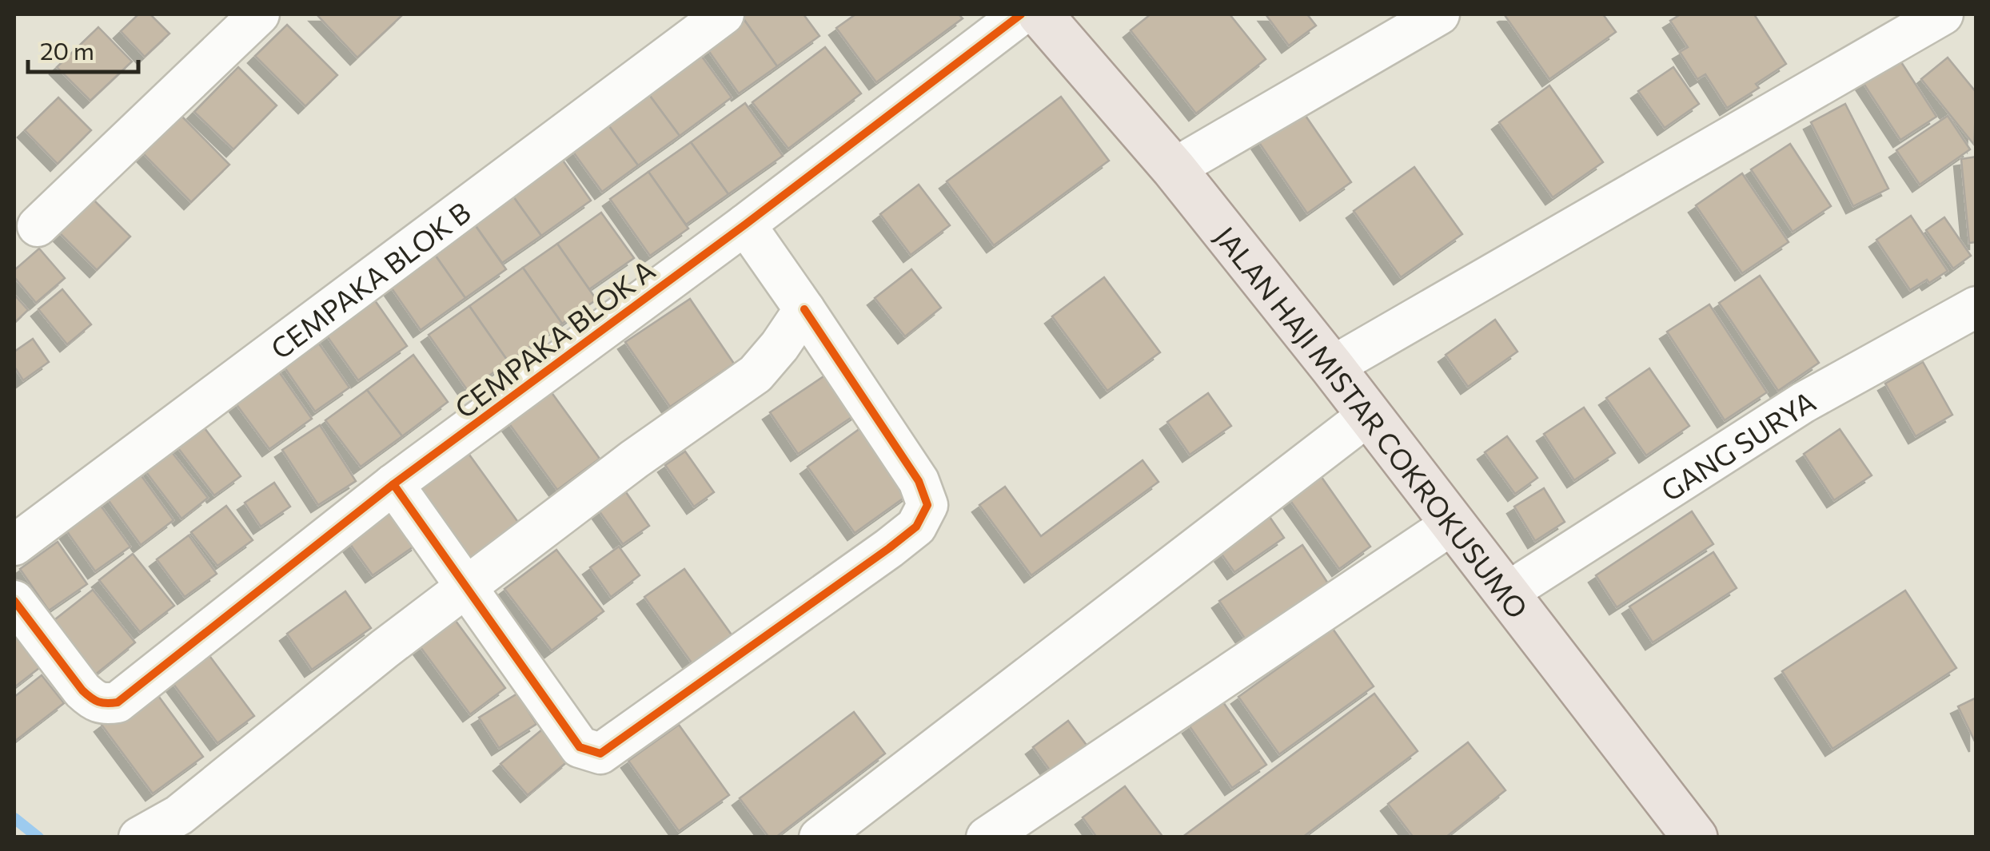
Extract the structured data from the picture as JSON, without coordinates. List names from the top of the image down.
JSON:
{
  "streets": {
    "main road": ["JALAN HAJI MISTAR COKROKUSUMO"],
    "street": ["CEMPAKA BLOK B", "CEMPAKA BLOK A", "GANG SURYA"]
  },
  "crossings": [
    ["JALAN HAJI MISTAR COKROKUSUMO", "GANG SURYA"]
  ],
  "scale_bar": "20 m"
}
